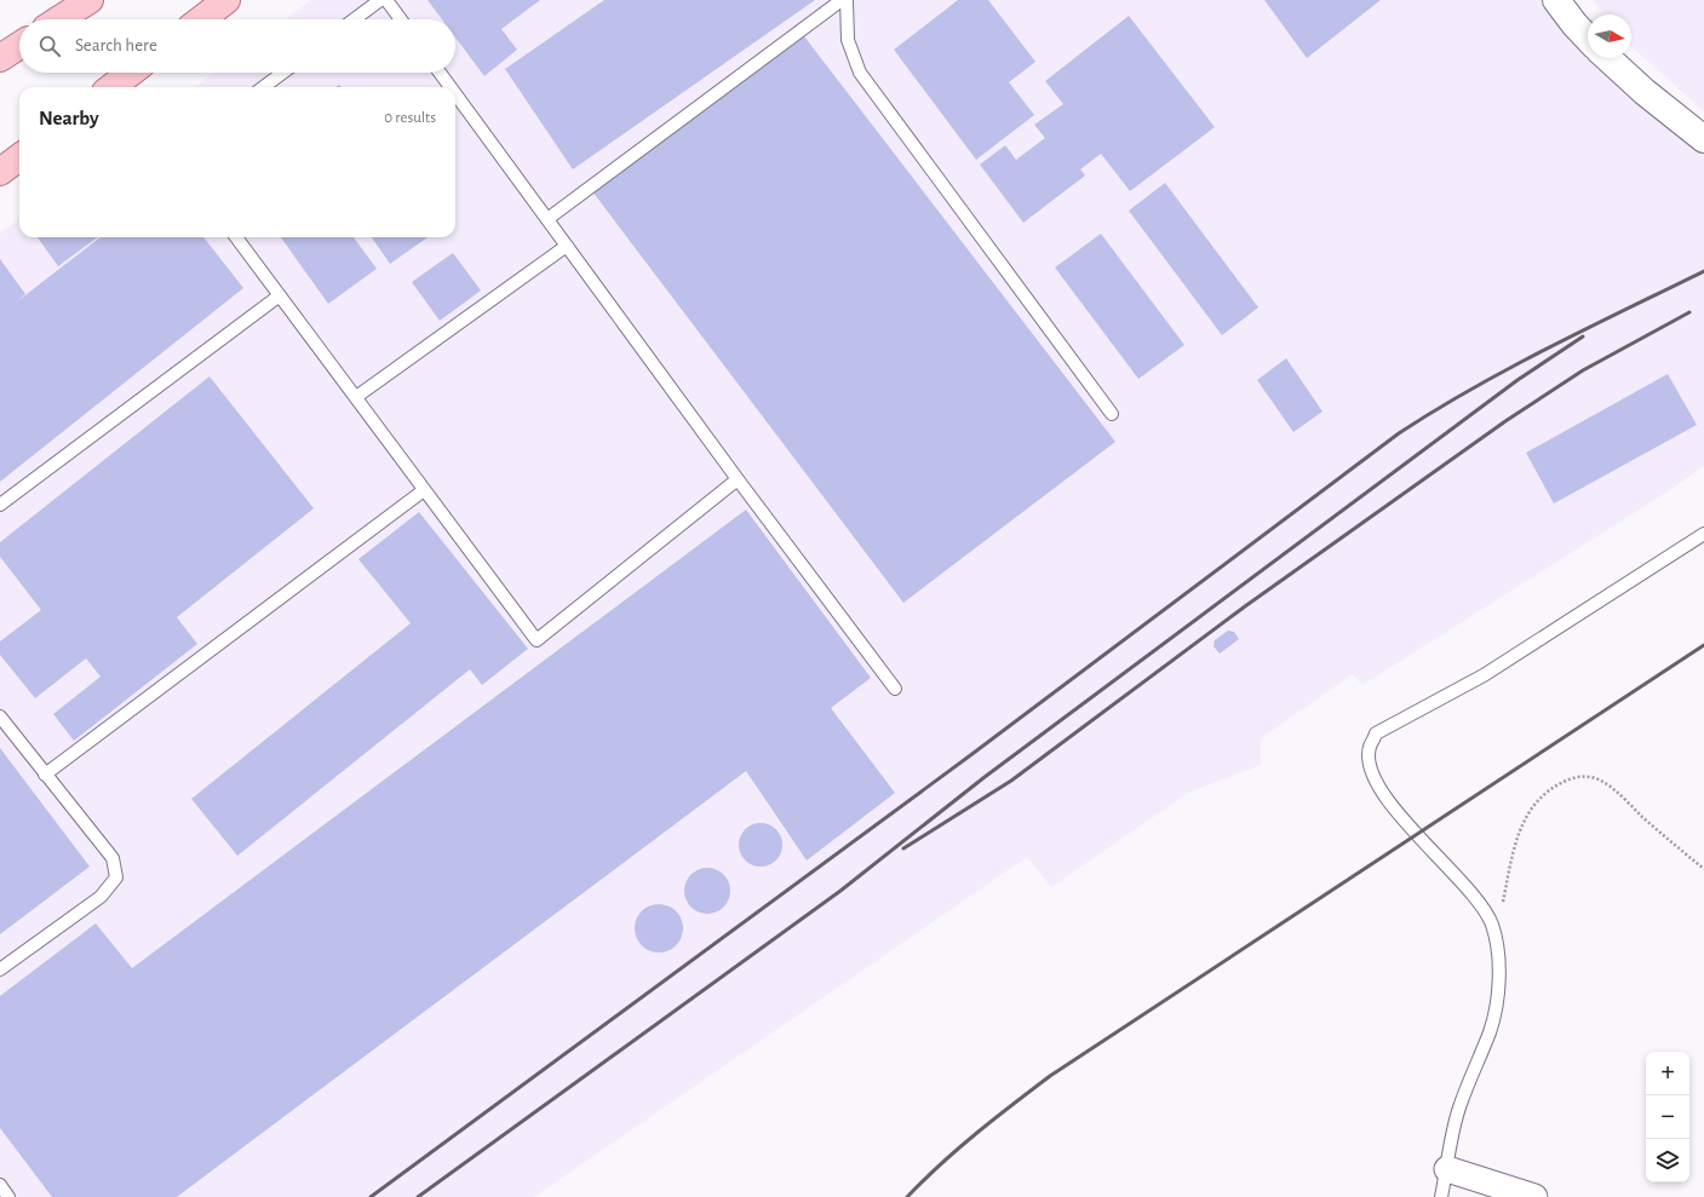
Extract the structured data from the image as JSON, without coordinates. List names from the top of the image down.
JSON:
{
  "north": "right",
  "page": {
    "search": "Search here",
    "heading": ["Nearby", "0 results"],
    "map_buttons": ["+", "−"]
  }
}
